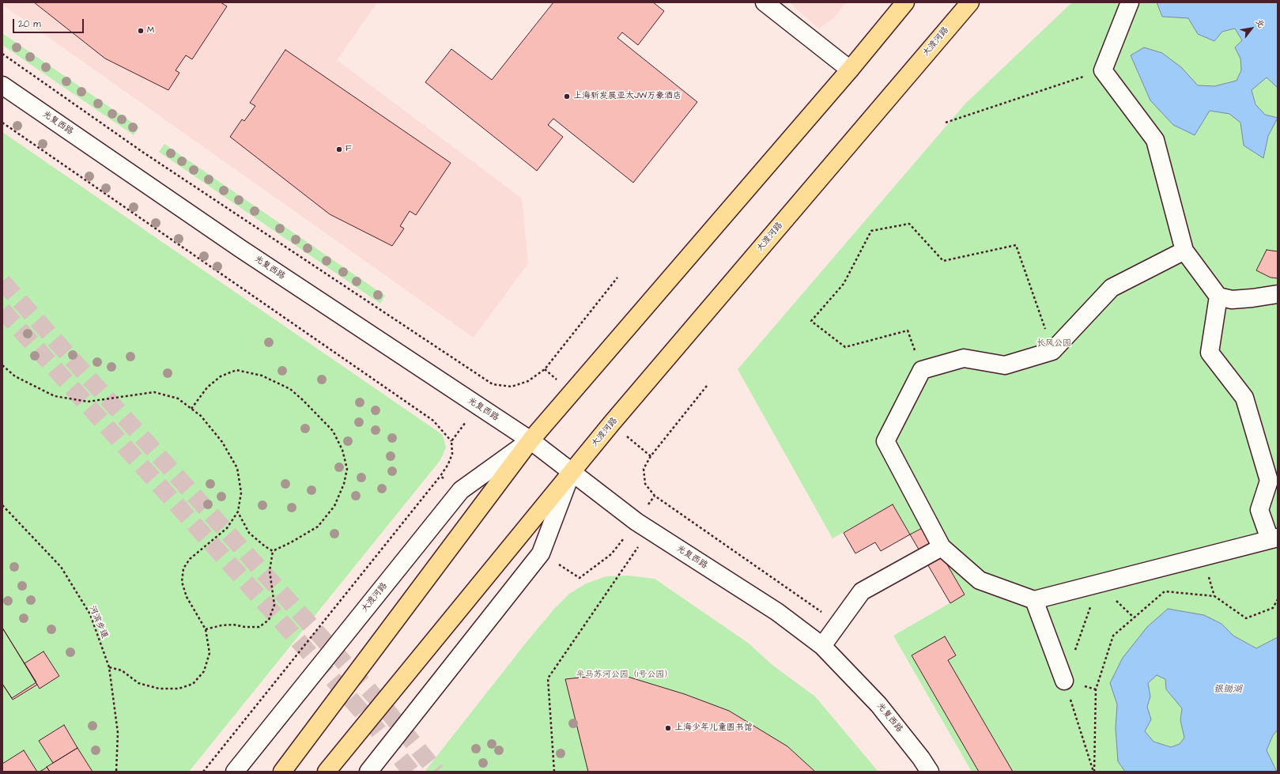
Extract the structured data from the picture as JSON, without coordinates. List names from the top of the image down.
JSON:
{
  "streets": {
    "main road": ["大渡河路"],
    "street": ["光复西路"],
    "path": ["河滨步道"]
  },
  "crossings": [
    ["大渡河路", "光复西路"]
  ],
  "water": ["银锄湖"],
  "parks": ["长风公园", "半马苏河公园（1号公园）"],
  "places": [
    "M",
    "上海新发展亚太JW万豪酒店",
    "F",
    "上海少年儿童图书馆"
  ],
  "scale_bar": "20 m",
  "north": "top right"
}
